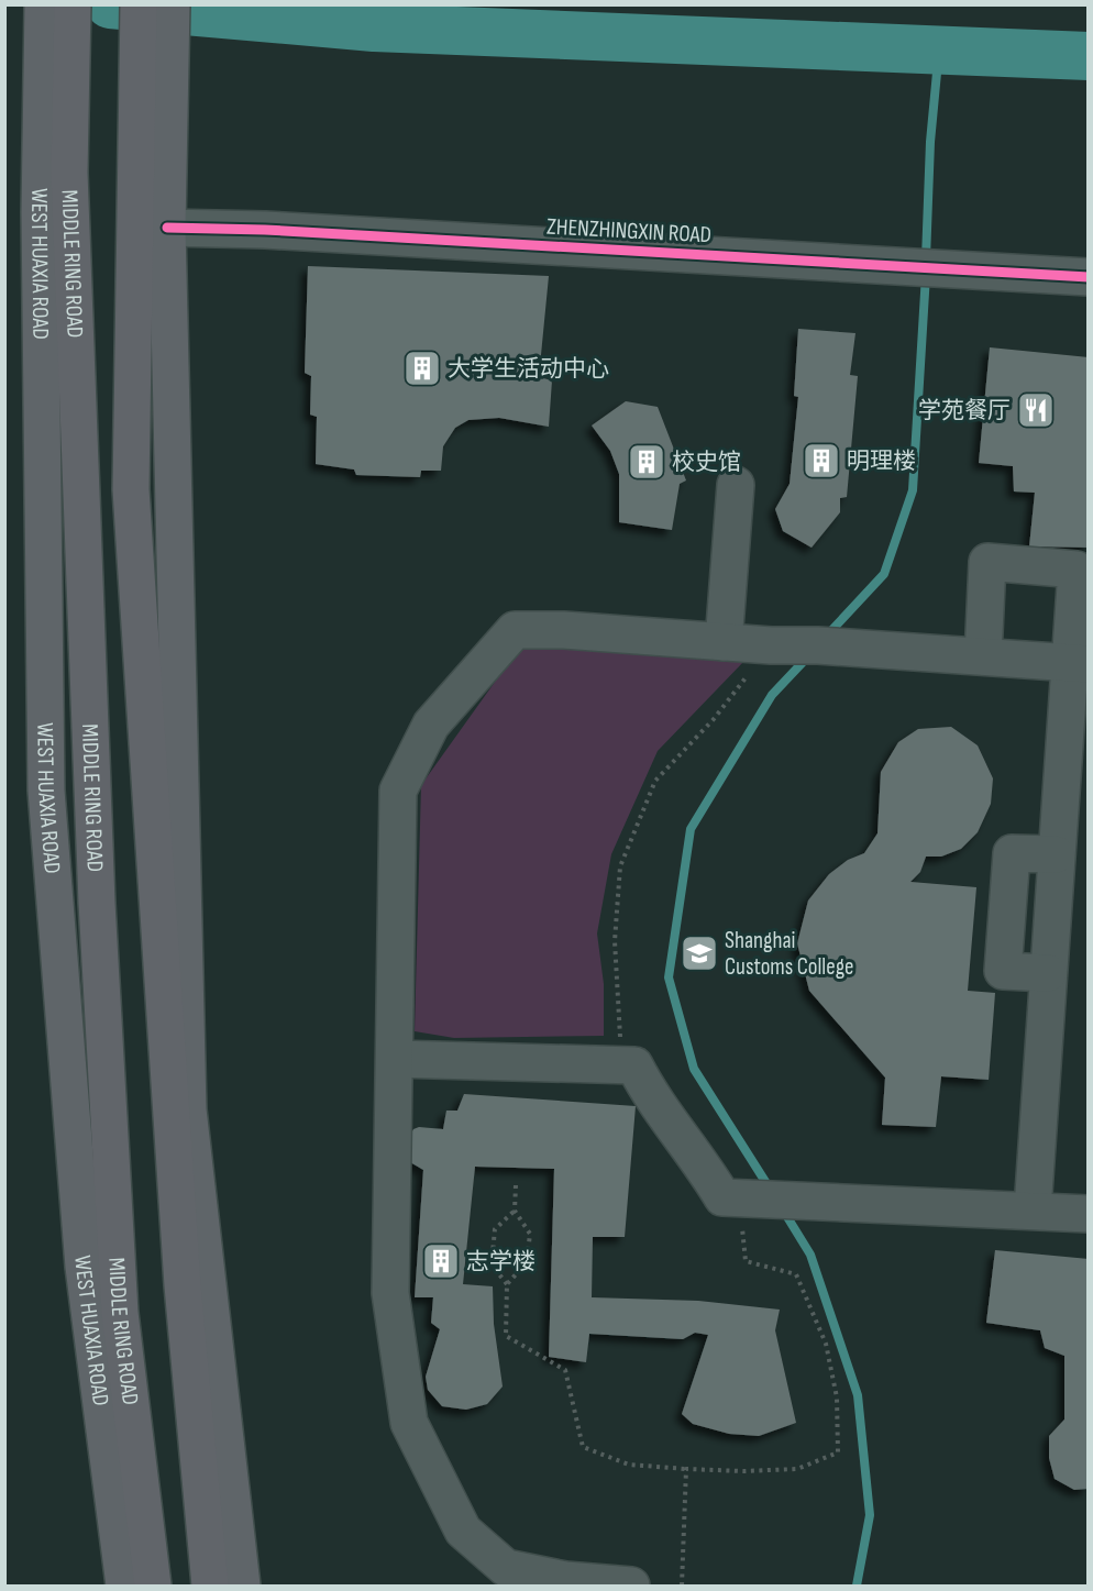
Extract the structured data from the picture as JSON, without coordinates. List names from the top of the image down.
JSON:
{
  "streets": {
    "highway": ["MIDDLE RING ROAD"],
    "main road": ["WEST HUAXIA ROAD"],
    "street": ["ZHENZHINGXIN ROAD"]
  },
  "places": {
    "building": [
      "大学生活动中心",
      "明理楼",
      "校史馆",
      "志学楼"
    ],
    "restaurant": ["学苑餐厅"],
    "school or university": ["Shanghai Customs College"]
  }
}
